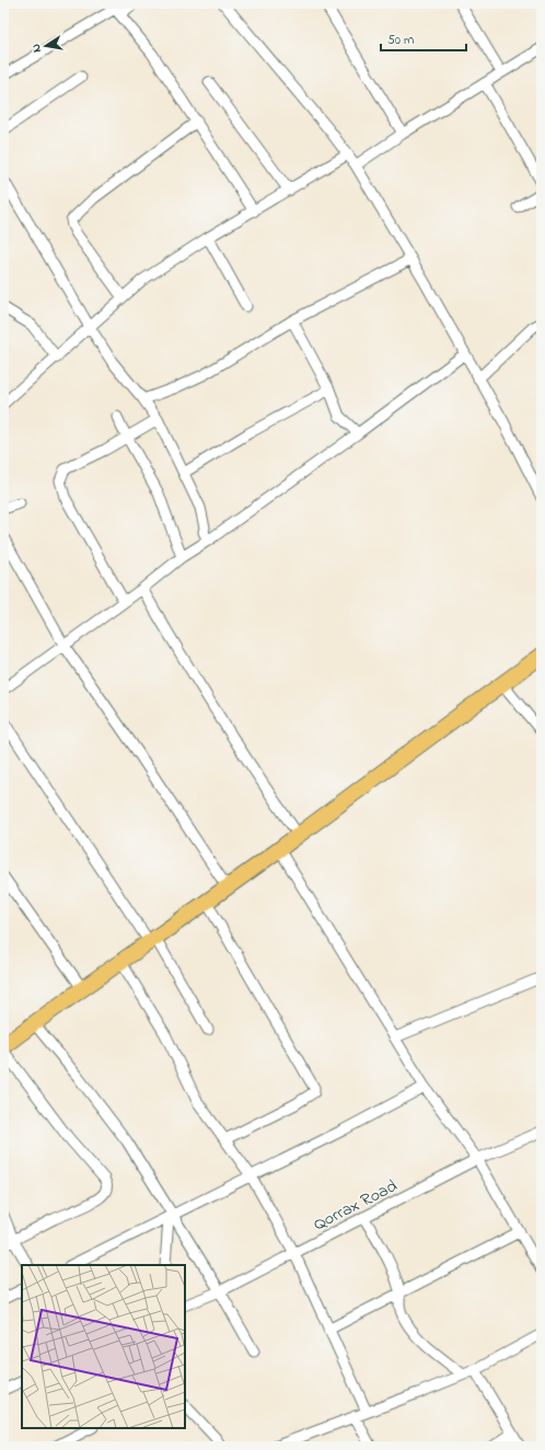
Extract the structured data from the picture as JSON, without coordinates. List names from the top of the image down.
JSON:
{
  "streets": {
    "street": ["Qorrax Road"]
  },
  "scale_bar": "50 m",
  "north": "left"
}
